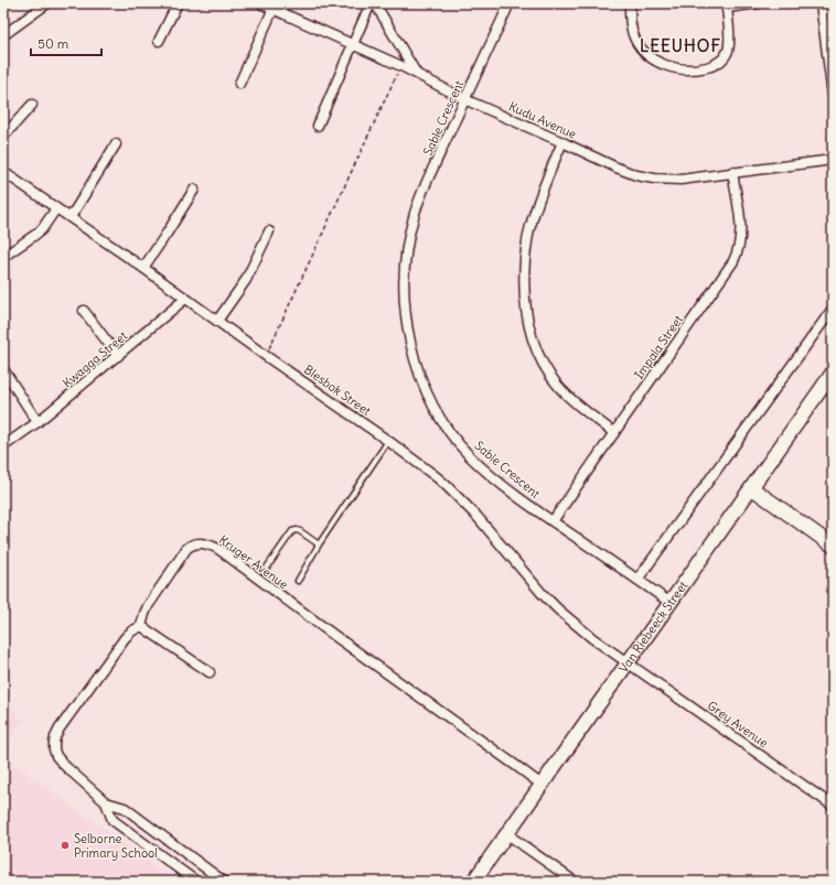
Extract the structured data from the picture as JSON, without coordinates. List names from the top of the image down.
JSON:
{
  "streets": {
    "street": [
      "Sable Crescent",
      "Kudu Avenue",
      "Impala Street",
      "Kwagga Street",
      "Blesbok Street",
      "Kruger Avenue",
      "Van Riebeeck Street",
      "Grey Avenue"
    ]
  },
  "crossings": [
    ["Sable Crescent", "Kudu Avenue"],
    ["Sable Crescent", "Impala Street"],
    ["Sable Crescent", "Van Riebeeck Street"],
    ["Kudu Avenue", "Impala Street"],
    ["Kwagga Street", "Blesbok Street"],
    ["Blesbok Street", "Van Riebeeck Street"],
    ["Blesbok Street", "Grey Avenue"],
    ["Kruger Avenue", "Van Riebeeck Street"],
    ["Van Riebeeck Street", "Grey Avenue"]
  ],
  "districts": ["LEEUHOF"],
  "places": ["Selborne Primary School"],
  "scale_bar": "50 m"
}
